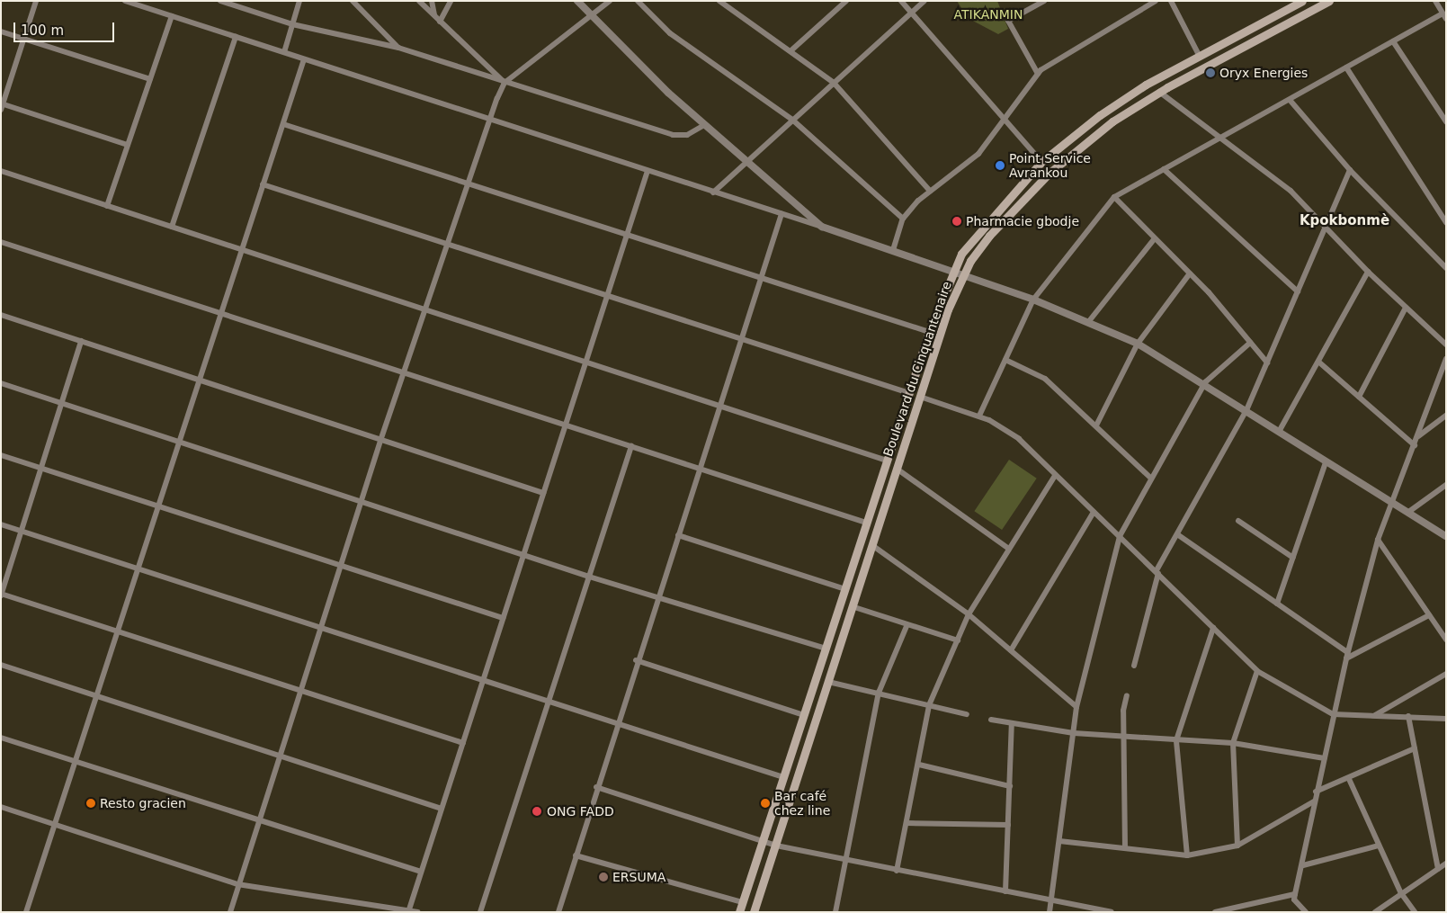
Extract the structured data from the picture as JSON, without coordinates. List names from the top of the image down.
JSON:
{
  "streets": {
    "main road": ["Boulevard du Cinquantenaire"]
  },
  "districts": ["Kpokbonmè"],
  "parks": ["ATIKANMIN"],
  "places": [
    "Oryx Energies",
    "Point Service Avrankou",
    "Pharmacie gbodje",
    "Resto gracien",
    "Bar café chez line",
    "ONG FADD",
    "ERSUMA"
  ],
  "scale_bar": "100 m"
}
